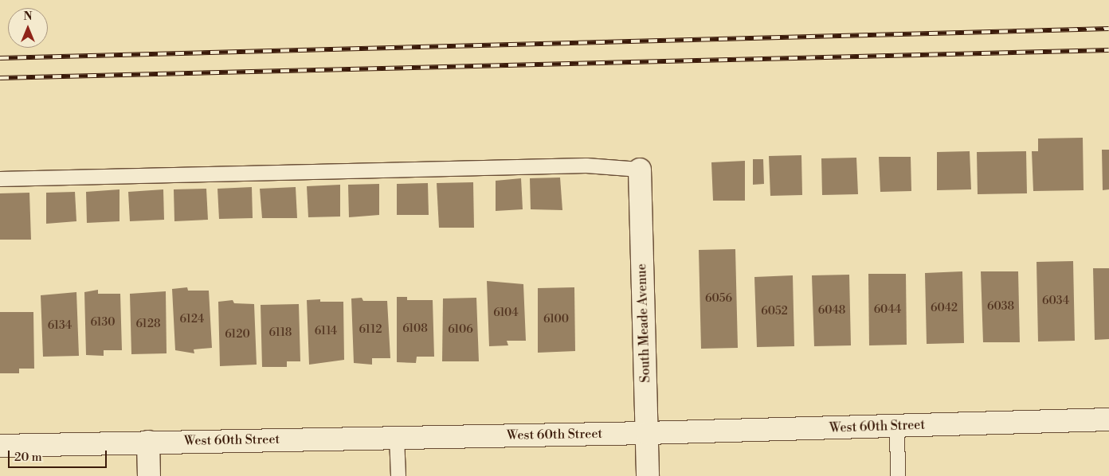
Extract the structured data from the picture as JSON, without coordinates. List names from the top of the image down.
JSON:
{
  "streets": {
    "street": ["South Meade Avenue", "West 60th Street"]
  },
  "crossings": [
    ["South Meade Avenue", "West 60th Street"]
  ],
  "house_numbers": [
    "6056",
    "6034",
    "6038",
    "6042",
    "6044",
    "6048",
    "6052",
    "6104",
    "6124",
    "6100",
    "6130",
    "6128",
    "6134",
    "6108",
    "6112",
    "6106",
    "6114",
    "6118",
    "6120"
  ],
  "scale_bar": "20 m",
  "north": "top"
}
